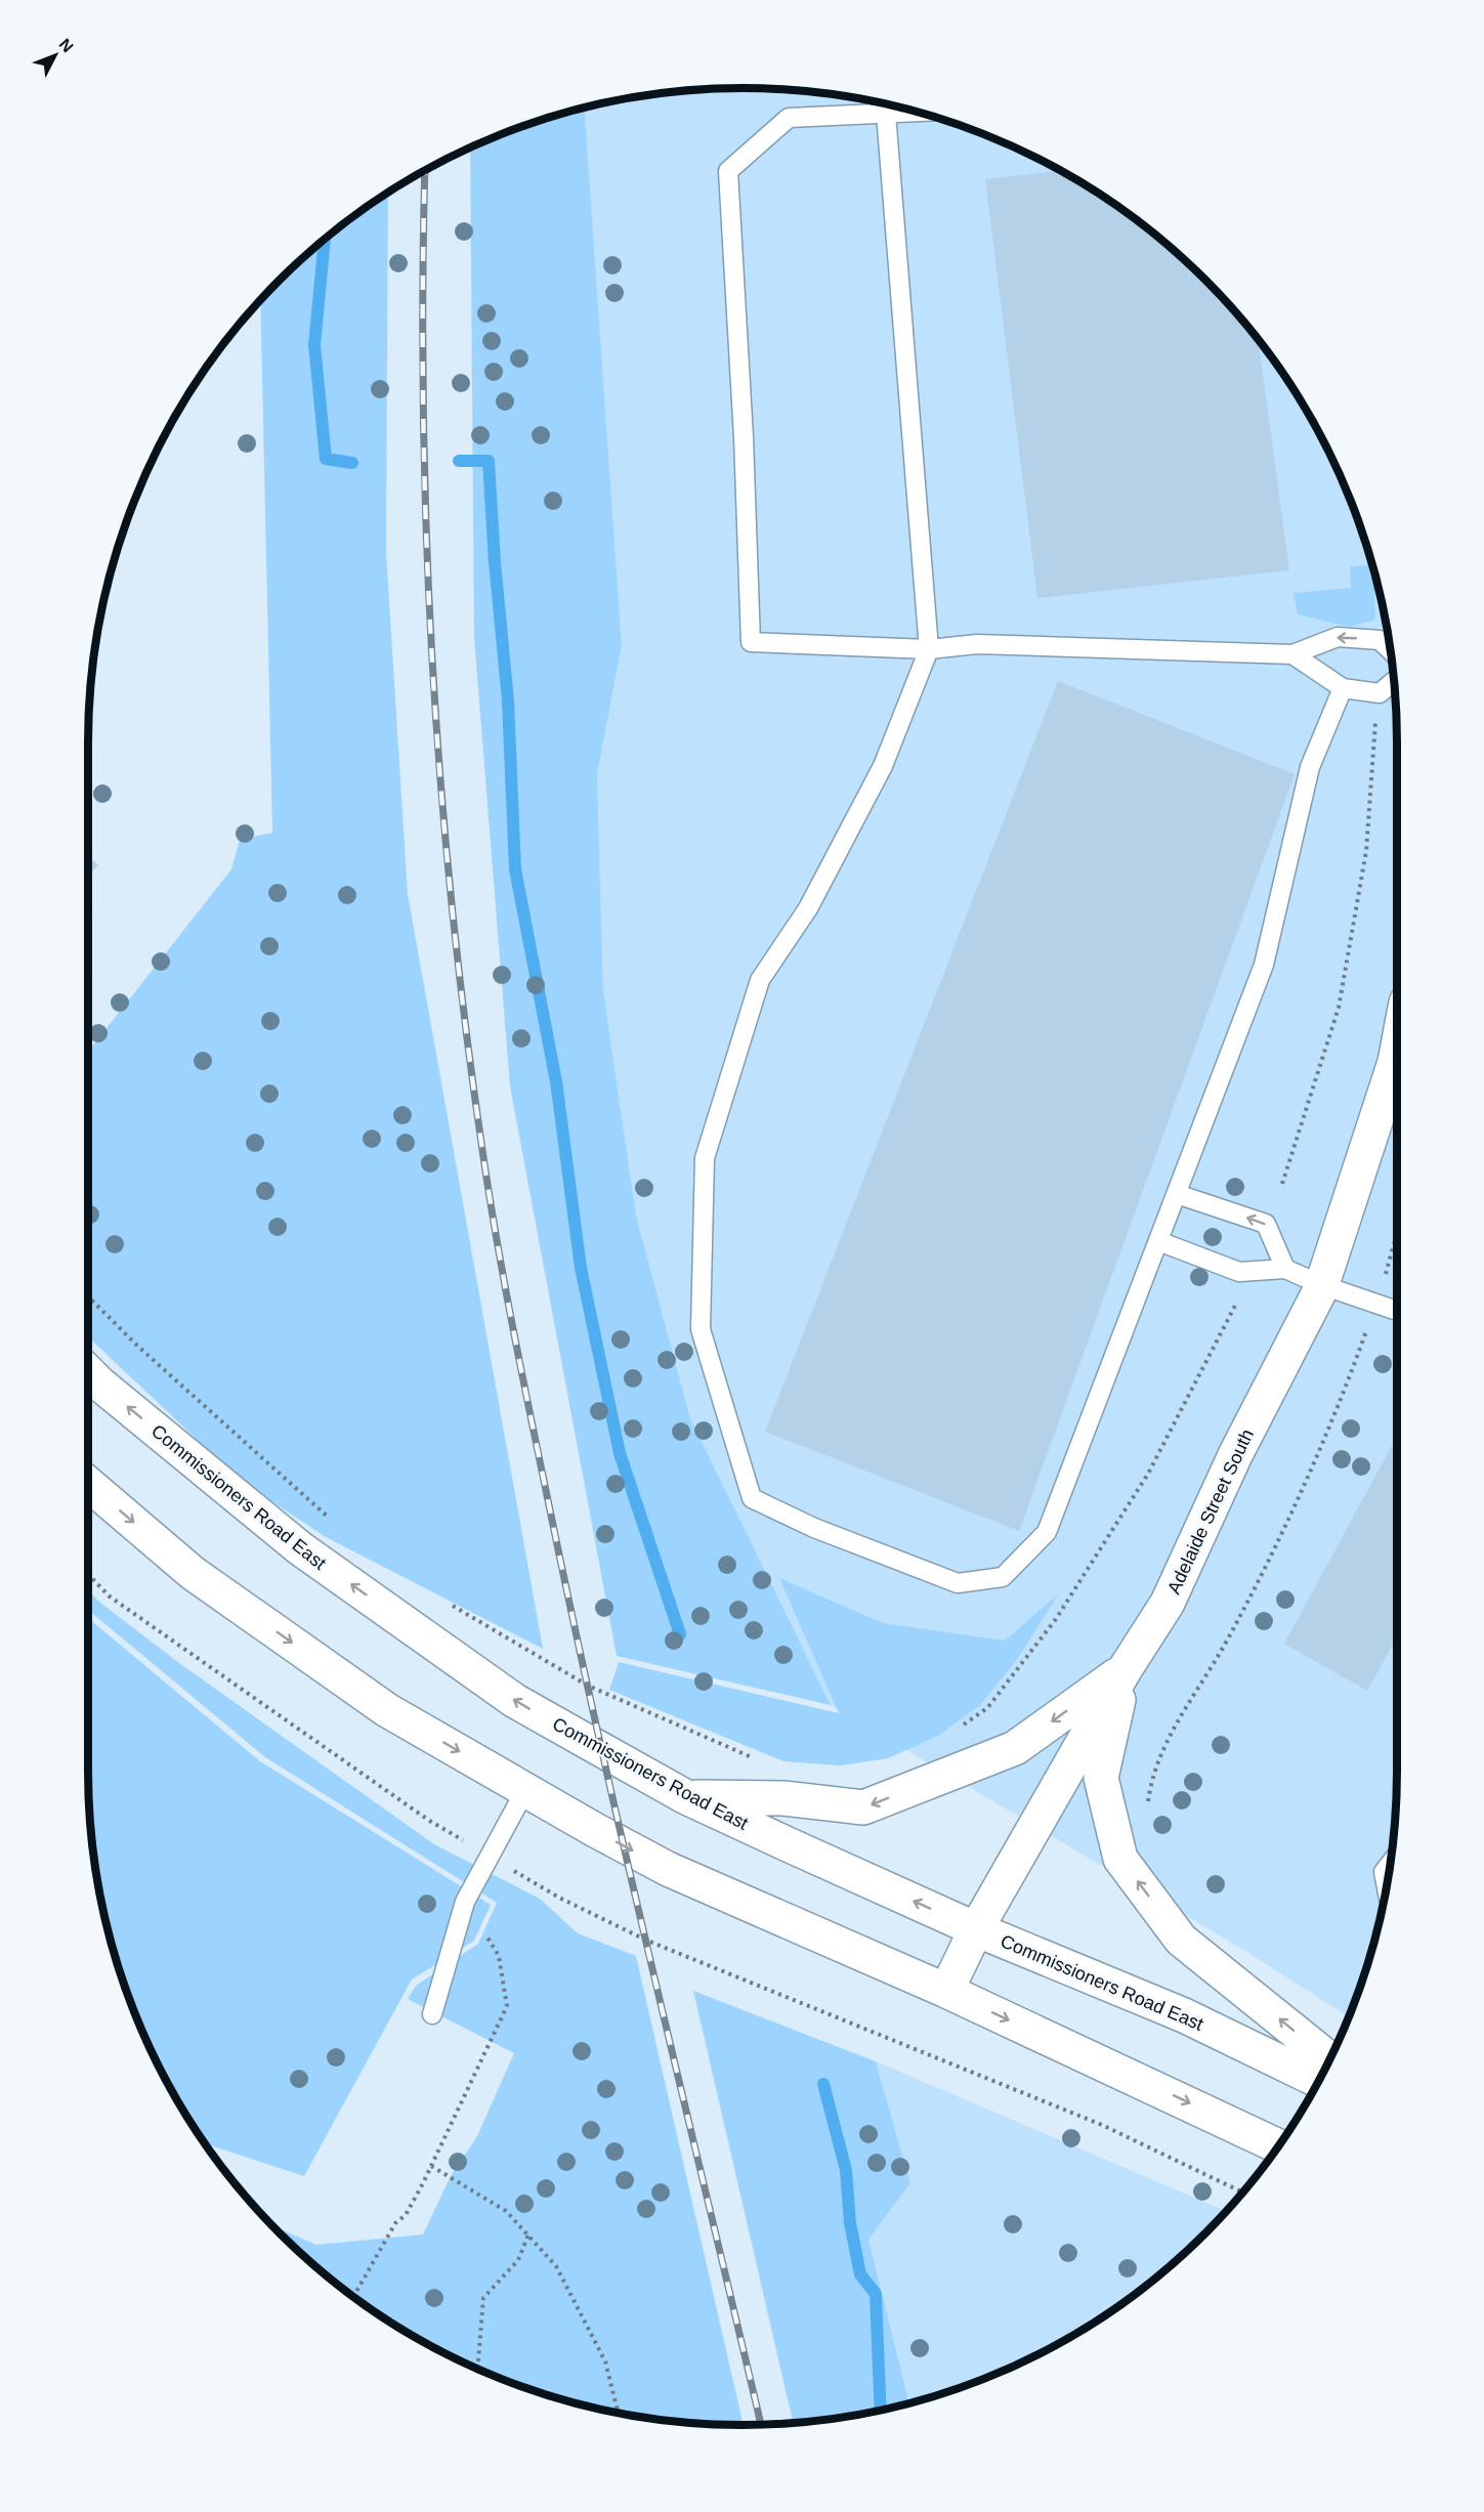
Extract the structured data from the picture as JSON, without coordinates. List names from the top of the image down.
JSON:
{
  "streets": {
    "main road": ["Commissioners Road East", "Adelaide Street South"]
  },
  "crossings": [
    ["Commissioners Road East", "Adelaide Street South"]
  ],
  "north": "top right"
}
